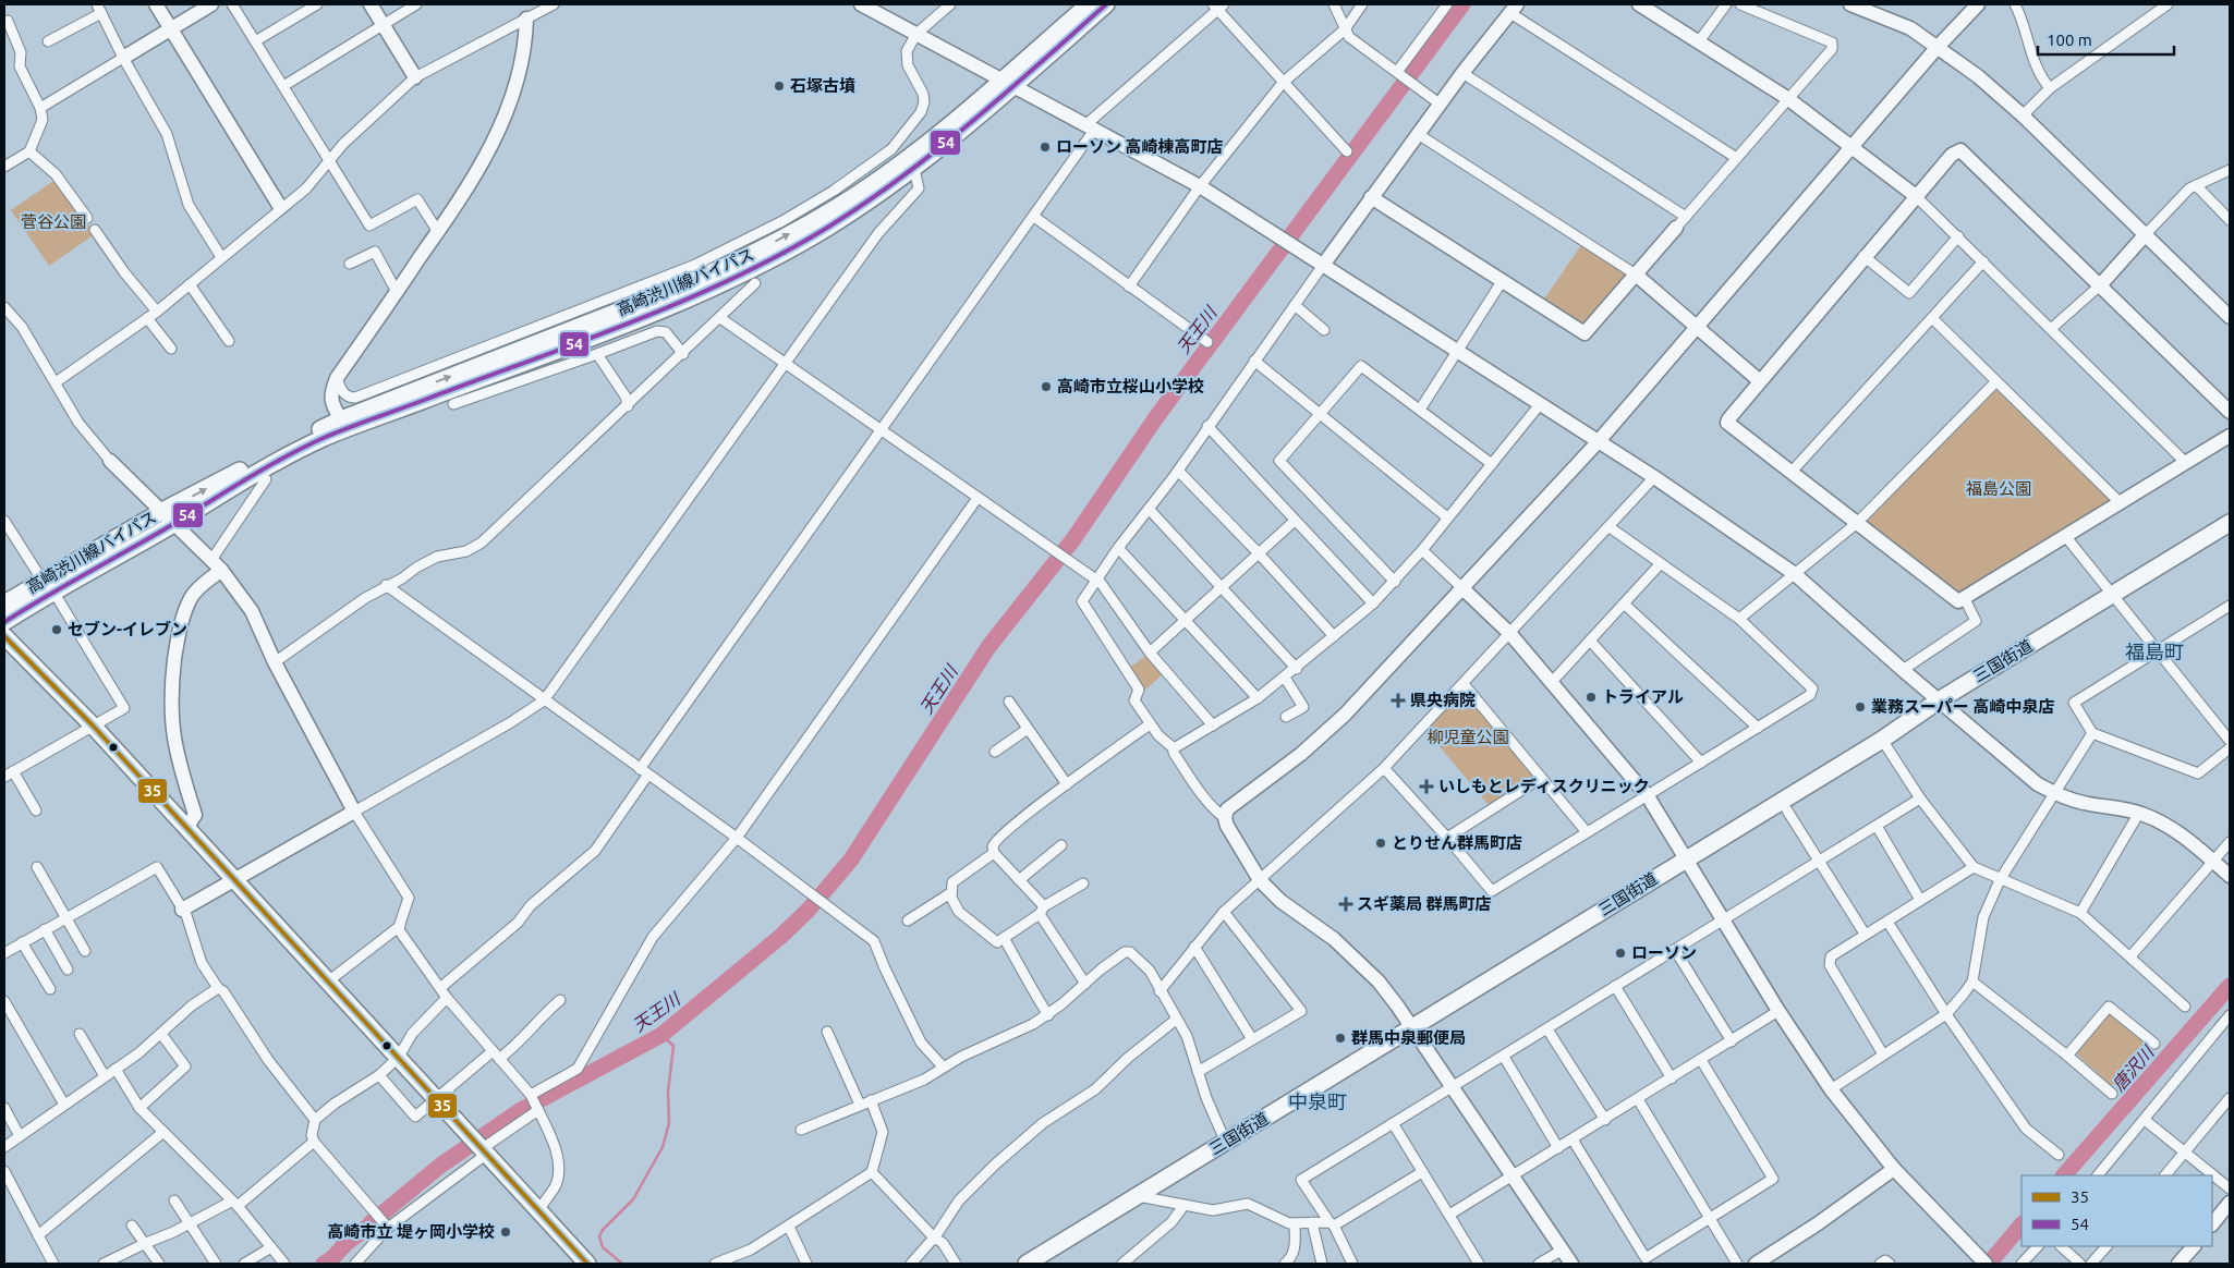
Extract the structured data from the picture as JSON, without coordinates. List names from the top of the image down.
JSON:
{
  "streets": {
    "main road": ["高崎渋川線バイパス", "三国街道"]
  },
  "districts": ["福島町", "中泉町"],
  "water": ["天王川", "唐沢川"],
  "parks": ["菅谷公園", "福島公園", "柳児童公園"],
  "places": {
    "other": [
      "石塚古墳",
      "ローソン 高崎棟高町店",
      "高崎市立桜山小学校",
      "セブン-イレブン",
      "トライアル",
      "業務スーパー 高崎中泉店",
      "とりせん群馬町店",
      "ローソン",
      "群馬中泉郵便局",
      "高崎市立 堤ヶ岡小学校"
    ],
    "health": ["県央病院", "いしもとレディスクリニック", "スギ薬局 群馬町店"]
  },
  "lines": ["transit line 54", "transit line 35"],
  "legend": ["35", "54"],
  "scale_bar": "100 m"
}
